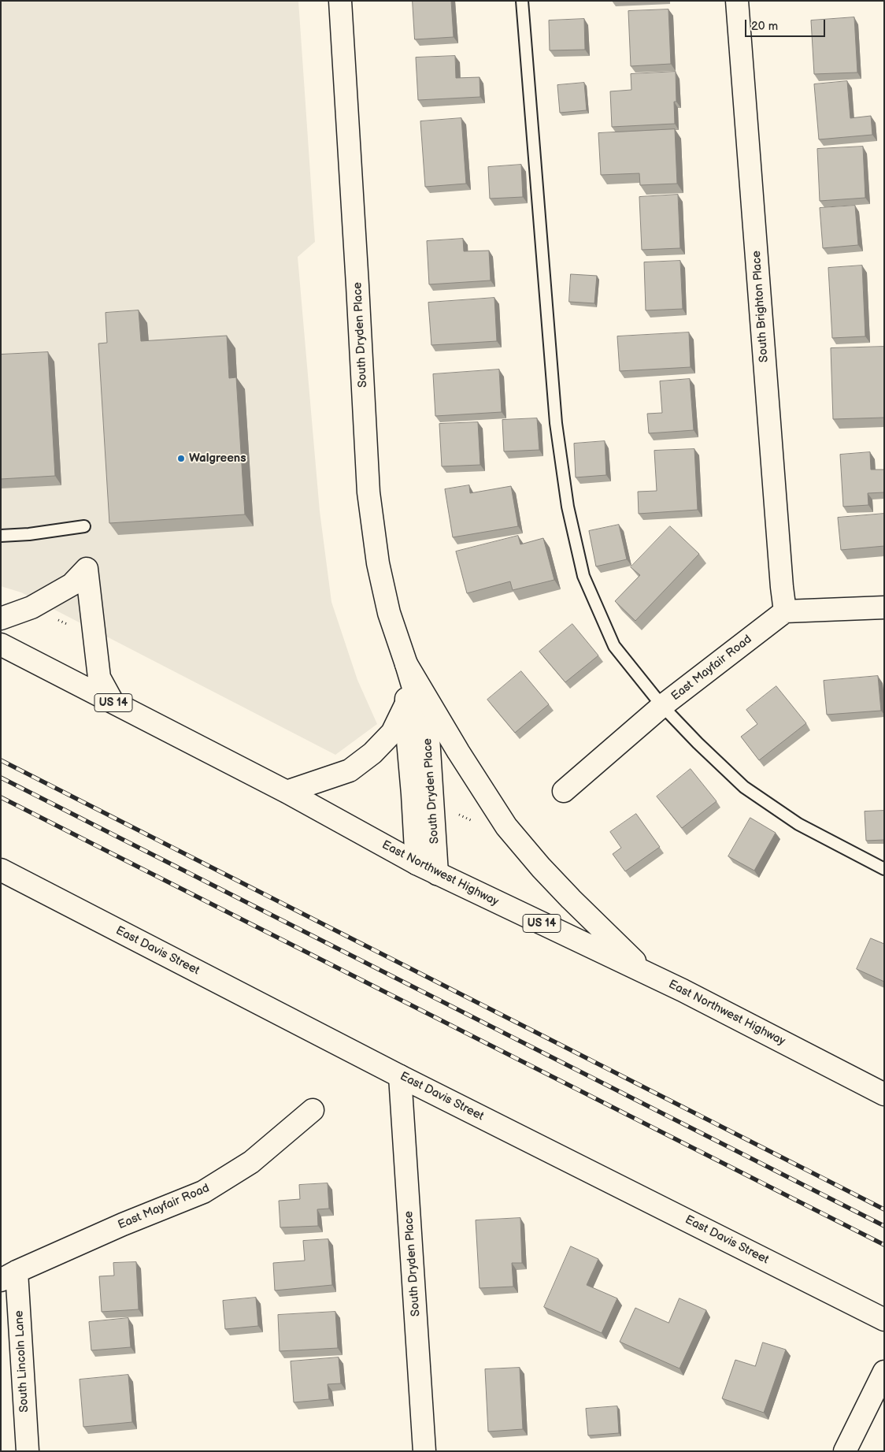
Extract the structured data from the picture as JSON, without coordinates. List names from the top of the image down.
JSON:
{
  "streets": {
    "street": [
      "South Brighton Place",
      "South Dryden Place",
      "East Mayfair Road",
      "US 14",
      "East Northwest Highway",
      "East Davis Street",
      "South Lincoln Lane"
    ]
  },
  "crossings": [
    ["South Brighton Place", "East Mayfair Road"],
    ["South Dryden Place", "East Northwest Highway"],
    ["South Dryden Place", "East Davis Street"],
    ["East Mayfair Road", "South Lincoln Lane"]
  ],
  "places": ["Walgreens"],
  "scale_bar": "20 m"
}
